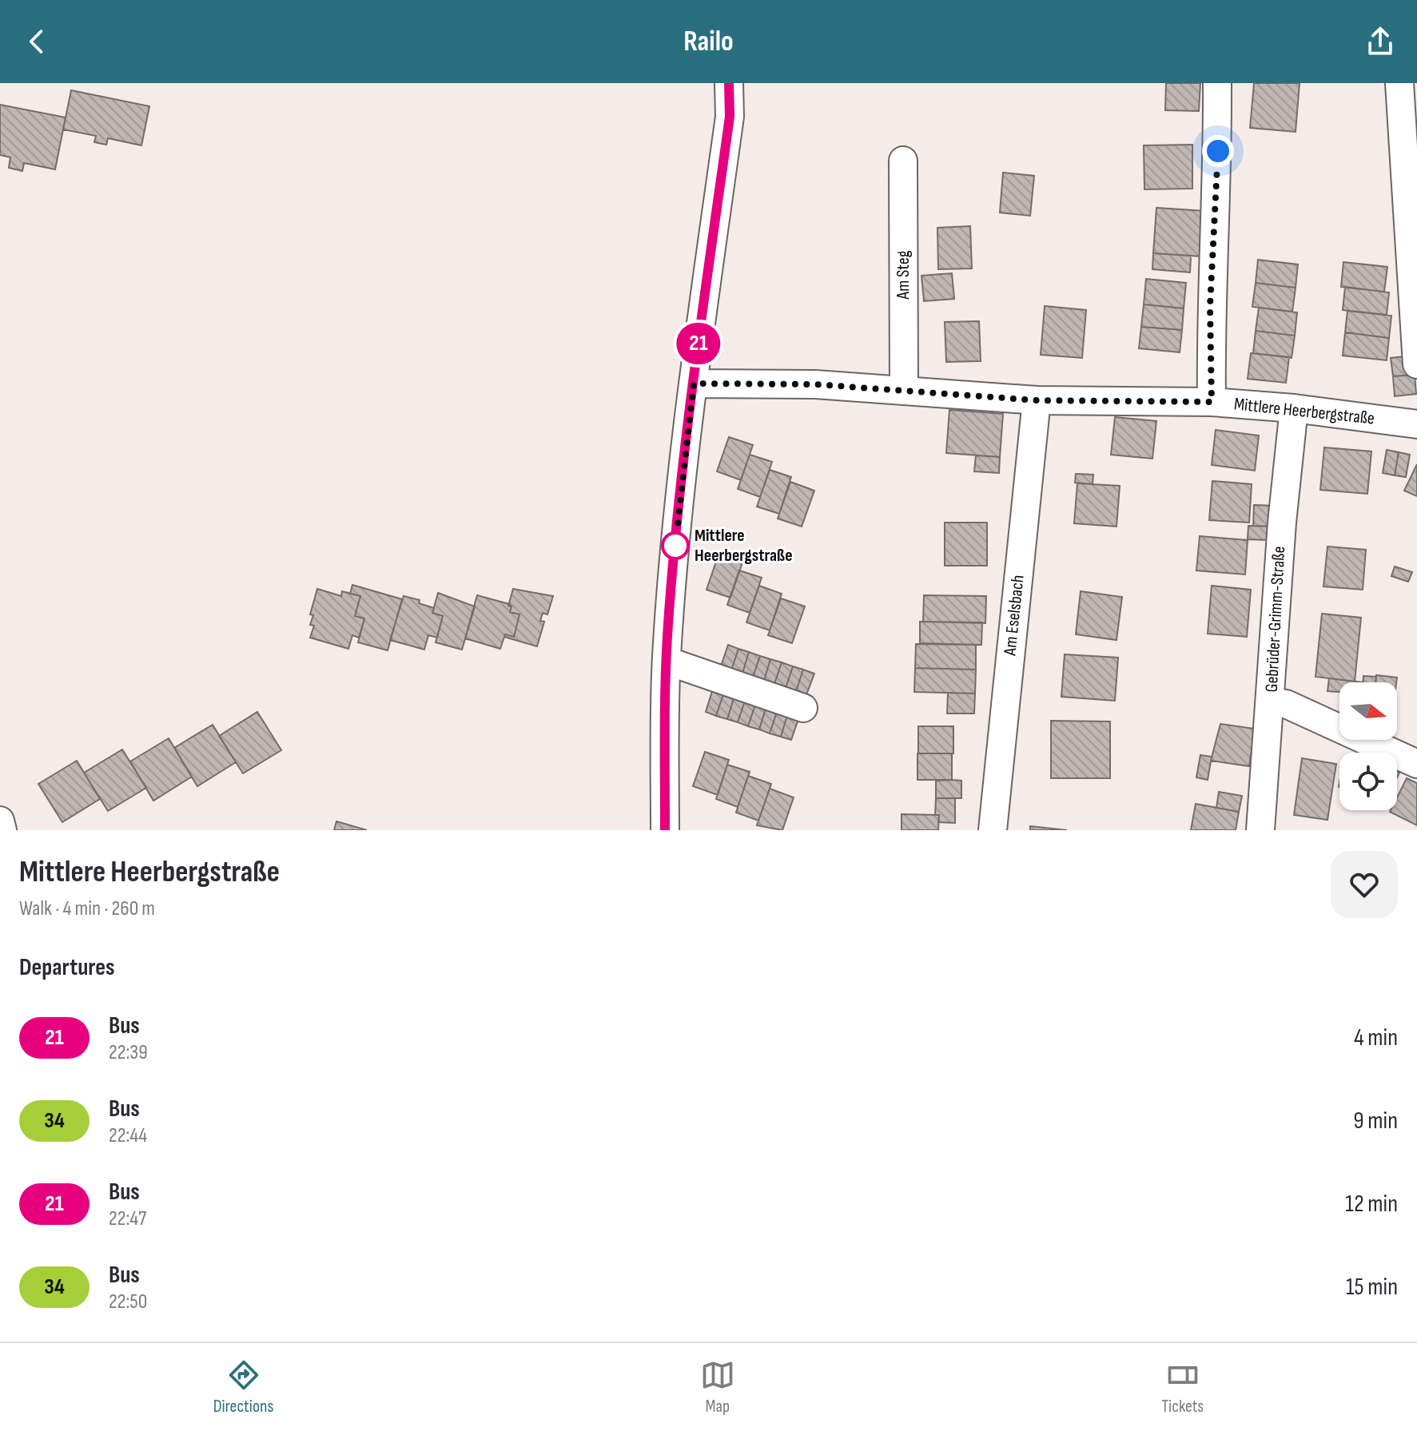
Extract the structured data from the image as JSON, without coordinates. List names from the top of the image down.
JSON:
{
  "streets": {
    "street": [
      "Am Steg",
      "Mittlere Heerbergstraße",
      "Am Eselsbach",
      "Gebrüder-Grimm-Straße"
    ]
  },
  "crossings": [
    ["Am Steg", "Mittlere Heerbergstraße"],
    ["Mittlere Heerbergstraße", "Am Eselsbach"],
    ["Mittlere Heerbergstraße", "Gebrüder-Grimm-Straße"]
  ],
  "places": ["Mittlere Heerbergstraße"],
  "lines": ["bus line 21"],
  "north": "right",
  "page": {
    "header": "Railo",
    "on_map": "21",
    "heading": [
      ["Mittlere Heerbergstraße", "Walk · 4 min · 260 m"],
      "Departures"
    ],
    "list": [
      {
        "mark": "21",
        "name": "Bus",
        "note": "22:39",
        "value": "4 min"
      },
      {
        "mark": "34",
        "name": "Bus",
        "note": "22:44",
        "value": "9 min"
      },
      {
        "mark": "21",
        "name": "Bus",
        "note": "22:47",
        "value": "12 min"
      },
      {
        "mark": "34",
        "name": "Bus",
        "note": "22:50",
        "value": "15 min"
      }
    ],
    "tabs": ["Directions", "Map", "Tickets"]
  }
}
